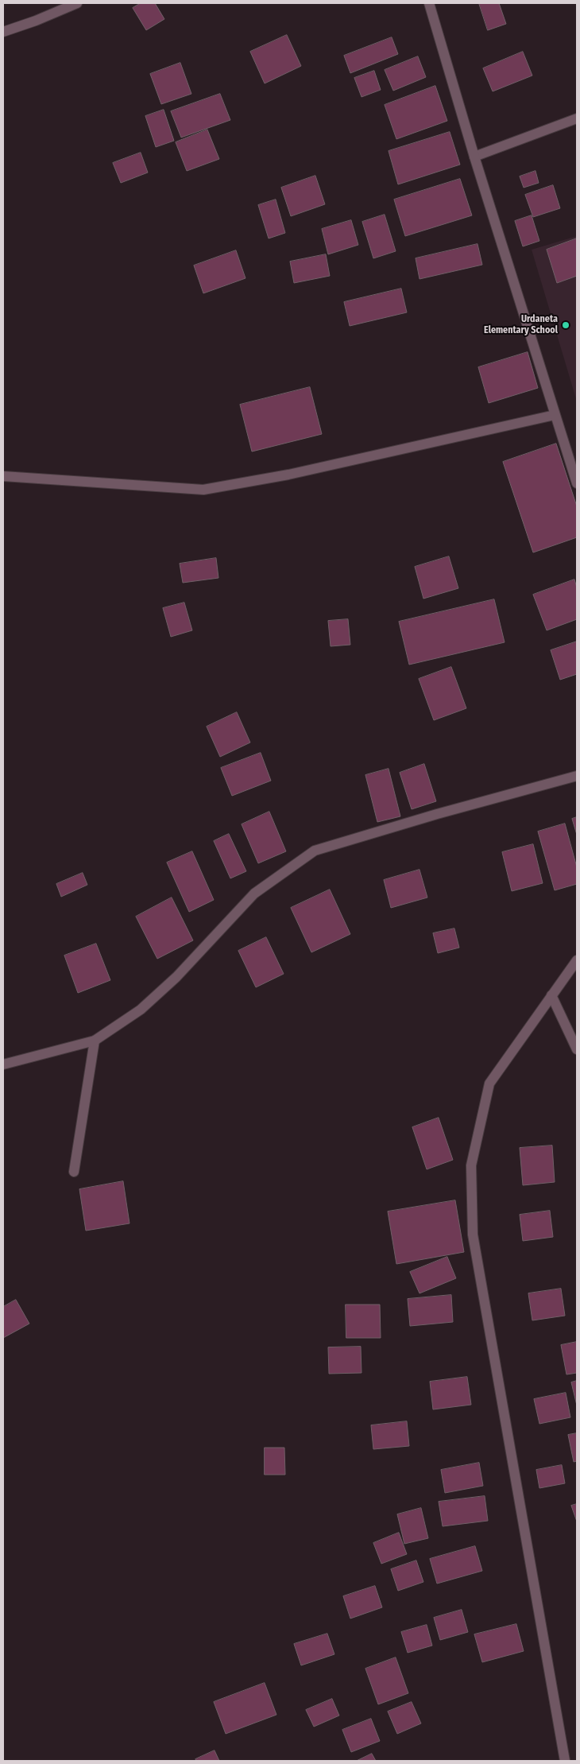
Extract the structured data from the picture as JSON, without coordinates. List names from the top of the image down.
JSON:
{
  "places": ["Urdaneta Elementary School"]
}
